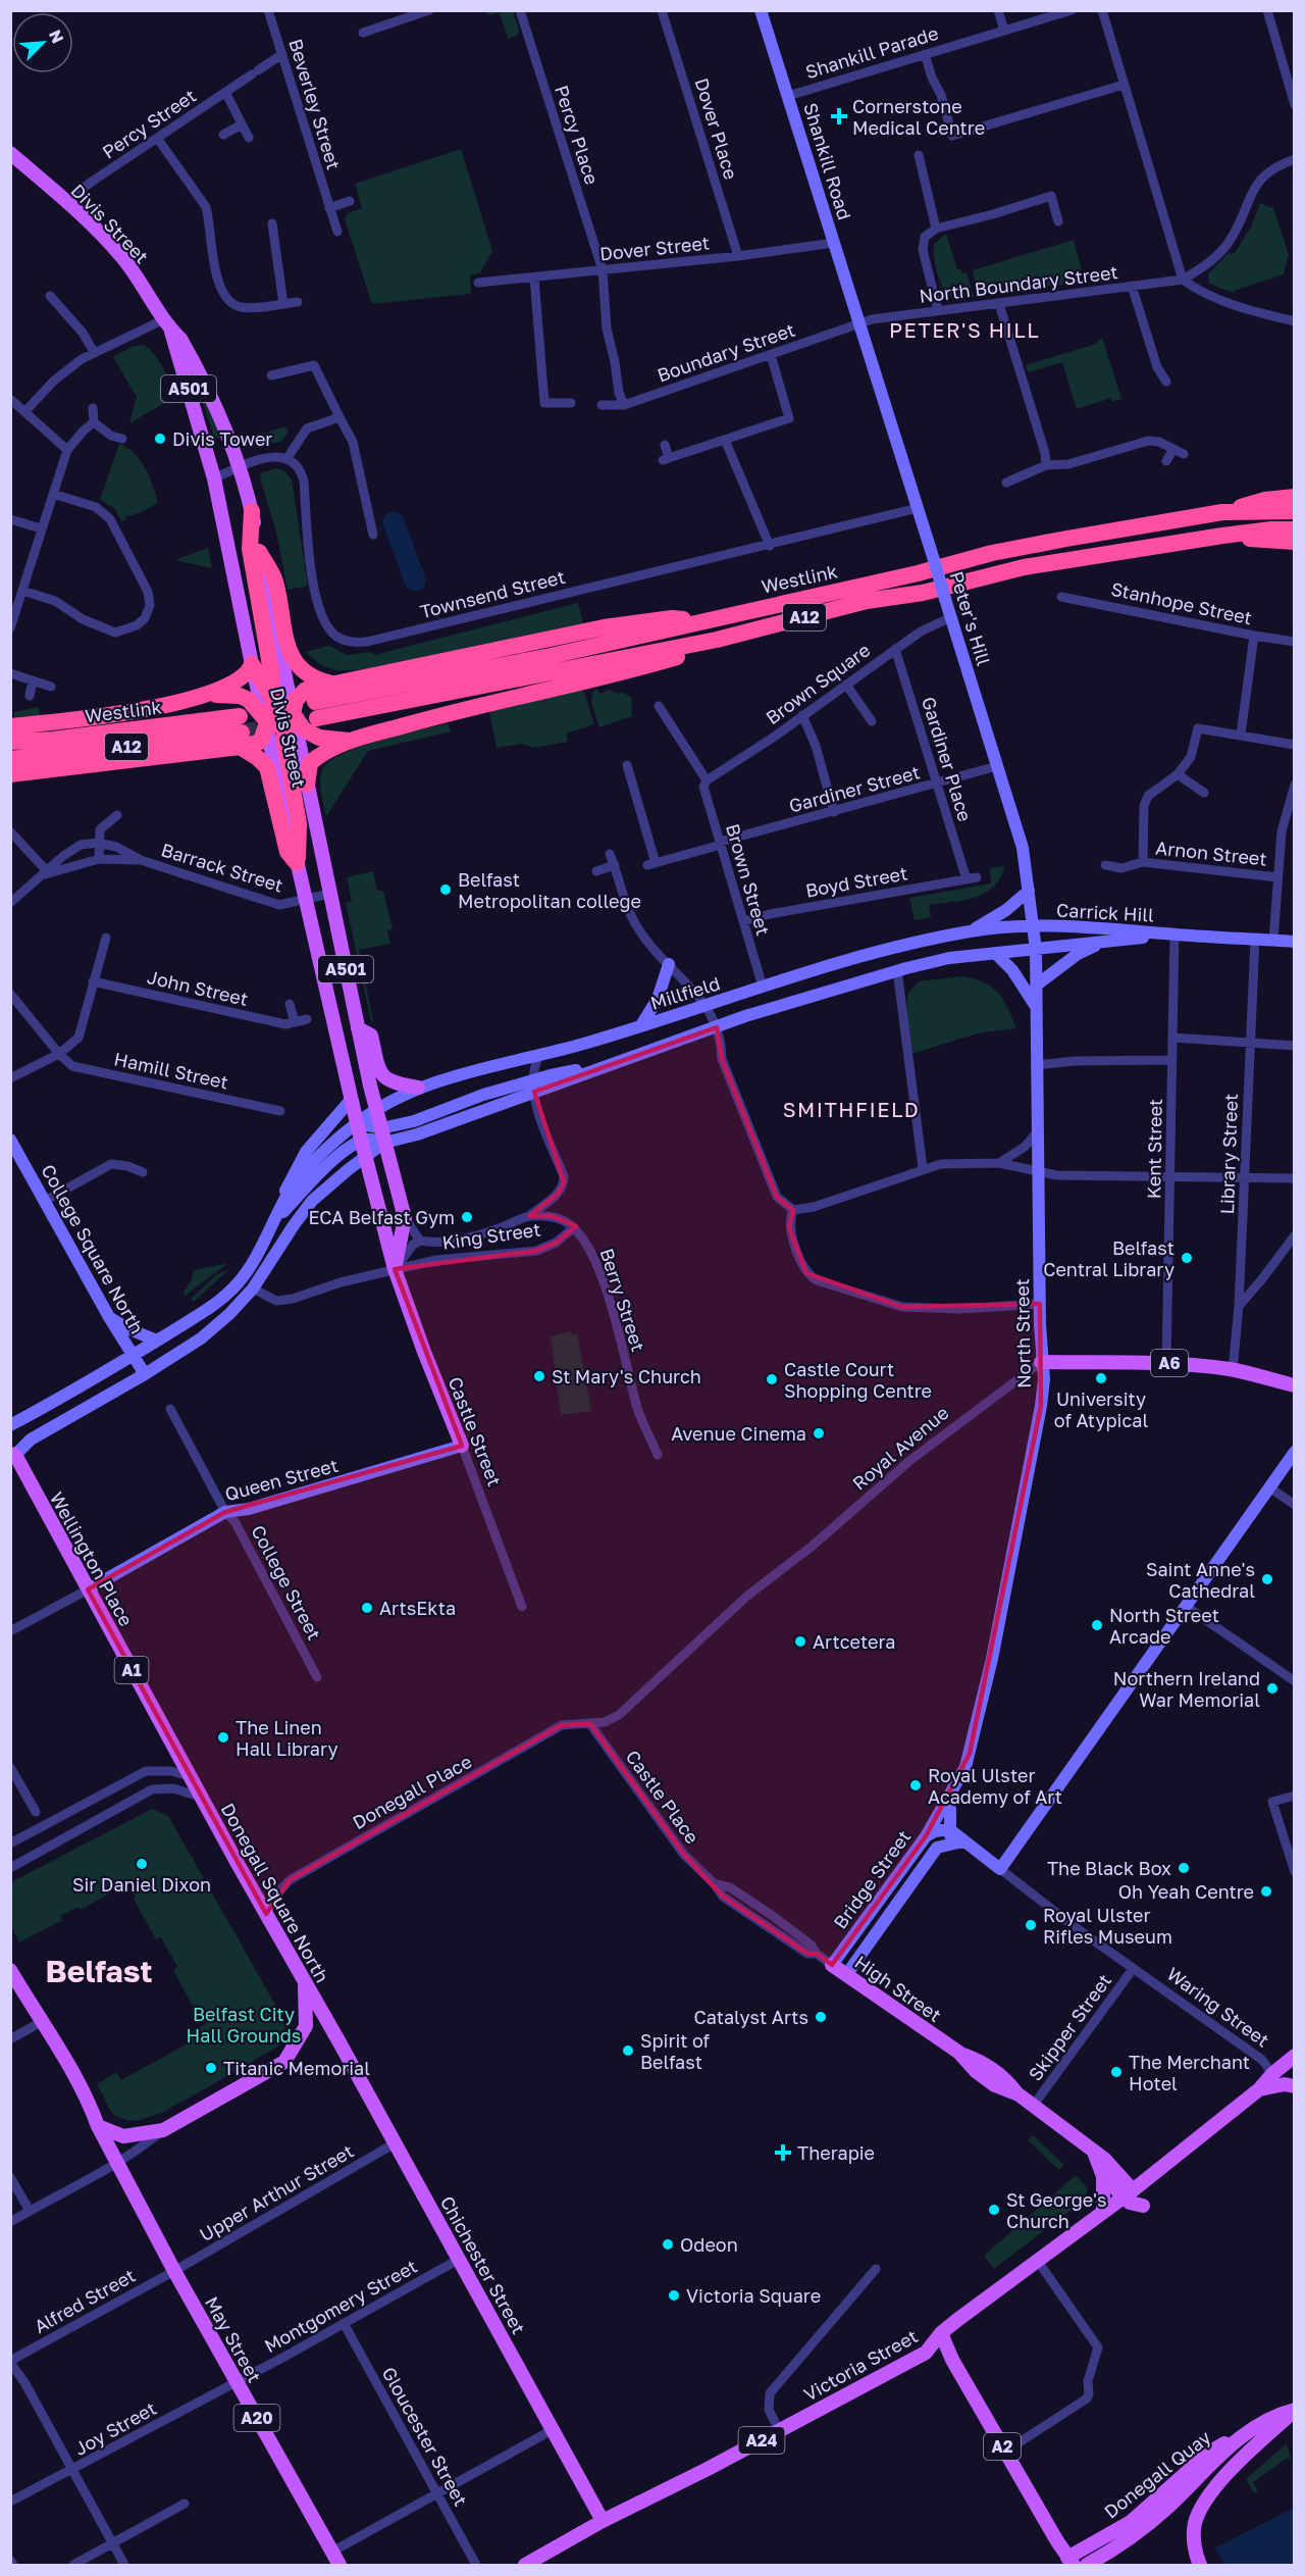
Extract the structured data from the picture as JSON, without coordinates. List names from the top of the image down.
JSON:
{
  "streets": {
    "highway": ["Westlink", "A12"],
    "main road": [
      "Shankill Road",
      "Divis Street",
      "A501",
      "Peter's Hill",
      "Carrick Hill",
      "Millfield",
      "College Square North",
      "North Street",
      "A6",
      "Castle Street",
      "Queen Street",
      "Wellington Place",
      "A1",
      "Bridge Street",
      "Donegall Square North",
      "High Street",
      "Waring Street",
      "Chichester Street",
      "May Street",
      "Victoria Street",
      "A20",
      "A24",
      "A2",
      "Donegall Quay"
    ],
    "street": [
      "Shankill Parade",
      "Beverley Street",
      "Percy Street",
      "Dover Place",
      "Percy Place",
      "Dover Street",
      "North Boundary Street",
      "Boundary Street",
      "Townsend Street",
      "Stanhope Street",
      "Brown Square",
      "Gardiner Place",
      "Gardiner Street",
      "Arnon Street",
      "Barrack Street",
      "Brown Street",
      "Boyd Street",
      "John Street",
      "Hamill Street",
      "Kent Street",
      "Library Street",
      "King Street",
      "Berry Street",
      "Royal Avenue",
      "College Street",
      "Donegall Place",
      "Castle Place",
      "Skipper Street",
      "Upper Arthur Street",
      "Alfred Street",
      "Montgomery Street",
      "Joy Street",
      "Gloucester Street"
    ]
  },
  "crossings": [
    ["Shankill Parade", "Shankill Road"],
    ["Beverley Street", "Percy Street"],
    ["Percy Street", "Divis Street"],
    ["Dover Place", "Dover Street"],
    ["Percy Place", "Dover Street"],
    ["Percy Place", "Boundary Street"],
    ["Shankill Road", "Dover Street"],
    ["Shankill Road", "North Boundary Street"],
    ["Shankill Road", "Boundary Street"],
    ["Shankill Road", "Peter's Hill"],
    ["Divis Street", "A501"],
    ["Divis Street", "Barrack Street"],
    ["Divis Street", "Millfield"],
    ["Divis Street", "Castle Street"],
    ["North Boundary Street", "Boundary Street"],
    ["North Boundary Street", "Peter's Hill"],
    ["Boundary Street", "Peter's Hill"],
    ["A501", "King Street"],
    ["A501", "Castle Street"],
    ["Townsend Street", "Peter's Hill"],
    ["Peter's Hill", "Brown Square"],
    ["Peter's Hill", "Gardiner Street"],
    ["Peter's Hill", "Carrick Hill"],
    ["Peter's Hill", "Millfield"],
    ["Peter's Hill", "North Street"],
    ["Brown Square", "Gardiner Place"],
    ["Brown Square", "Brown Street"],
    ["Gardiner Place", "Gardiner Street"],
    ["Gardiner Place", "Boyd Street"],
    ["Gardiner Street", "Brown Street"],
    ["Brown Street", "Boyd Street"],
    ["Brown Street", "Millfield"],
    ["Carrick Hill", "Millfield"],
    ["Carrick Hill", "Kent Street"],
    ["Carrick Hill", "Library Street"],
    ["Carrick Hill", "North Street"],
    ["Millfield", "North Street"],
    ["Kent Street", "A6"],
    ["Library Street", "A6"],
    ["King Street", "Berry Street"],
    ["King Street", "Castle Street"],
    ["North Street", "A6"],
    ["North Street", "Royal Avenue"],
    ["North Street", "Bridge Street"],
    ["A6", "Royal Avenue"],
    ["Castle Street", "Queen Street"],
    ["Royal Avenue", "Donegall Place"],
    ["Royal Avenue", "Castle Place"],
    ["Queen Street", "Wellington Place"],
    ["Queen Street", "College Street"],
    ["Wellington Place", "Donegall Square North"],
    ["A1", "Donegall Square North"],
    ["A1", "A20"],
    ["Donegall Place", "Castle Place"],
    ["Donegall Place", "Donegall Square North"],
    ["Castle Place", "High Street"],
    ["Bridge Street", "High Street"],
    ["Bridge Street", "Waring Street"],
    ["Donegall Square North", "Chichester Street"],
    ["High Street", "Skipper Street"],
    ["High Street", "Victoria Street"],
    ["Waring Street", "Skipper Street"],
    ["Waring Street", "Victoria Street"],
    ["Upper Arthur Street", "Chichester Street"],
    ["Upper Arthur Street", "Alfred Street"],
    ["Upper Arthur Street", "May Street"],
    ["Chichester Street", "Montgomery Street"],
    ["Chichester Street", "Victoria Street"],
    ["Alfred Street", "May Street"],
    ["Montgomery Street", "May Street"],
    ["Montgomery Street", "Joy Street"],
    ["Montgomery Street", "Gloucester Street"],
    ["May Street", "A20"],
    ["May Street", "Joy Street"],
    ["Victoria Street", "A2"],
    ["A2", "Donegall Quay"]
  ],
  "districts": ["PETER'S HILL", "SMITHFIELD", "Belfast"],
  "parks": ["Belfast City Hall Grounds"],
  "places": {
    "health": ["Cornerstone Medical Centre", "Therapie"],
    "other": [
      "Divis Tower",
      "Belfast Metropolitan college",
      "ECA Belfast Gym",
      "Belfast Central Library",
      "St Mary's Church",
      "University of Atypical",
      "Castle Court Shopping Centre",
      "Avenue Cinema",
      "Saint Anne's Cathedral",
      "ArtsEkta",
      "North Street Arcade",
      "Artcetera",
      "Northern Ireland War Memorial",
      "The Linen Hall Library",
      "Royal Ulster Academy of Art",
      "Sir Daniel Dixon",
      "The Black Box",
      "Oh Yeah Centre",
      "Royal Ulster Rifles Museum",
      "Catalyst Arts",
      "Spirit of Belfast",
      "Titanic Memorial",
      "The Merchant Hotel",
      "St George's Church",
      "Odeon",
      "Victoria Square"
    ]
  },
  "north": "top right"
}
